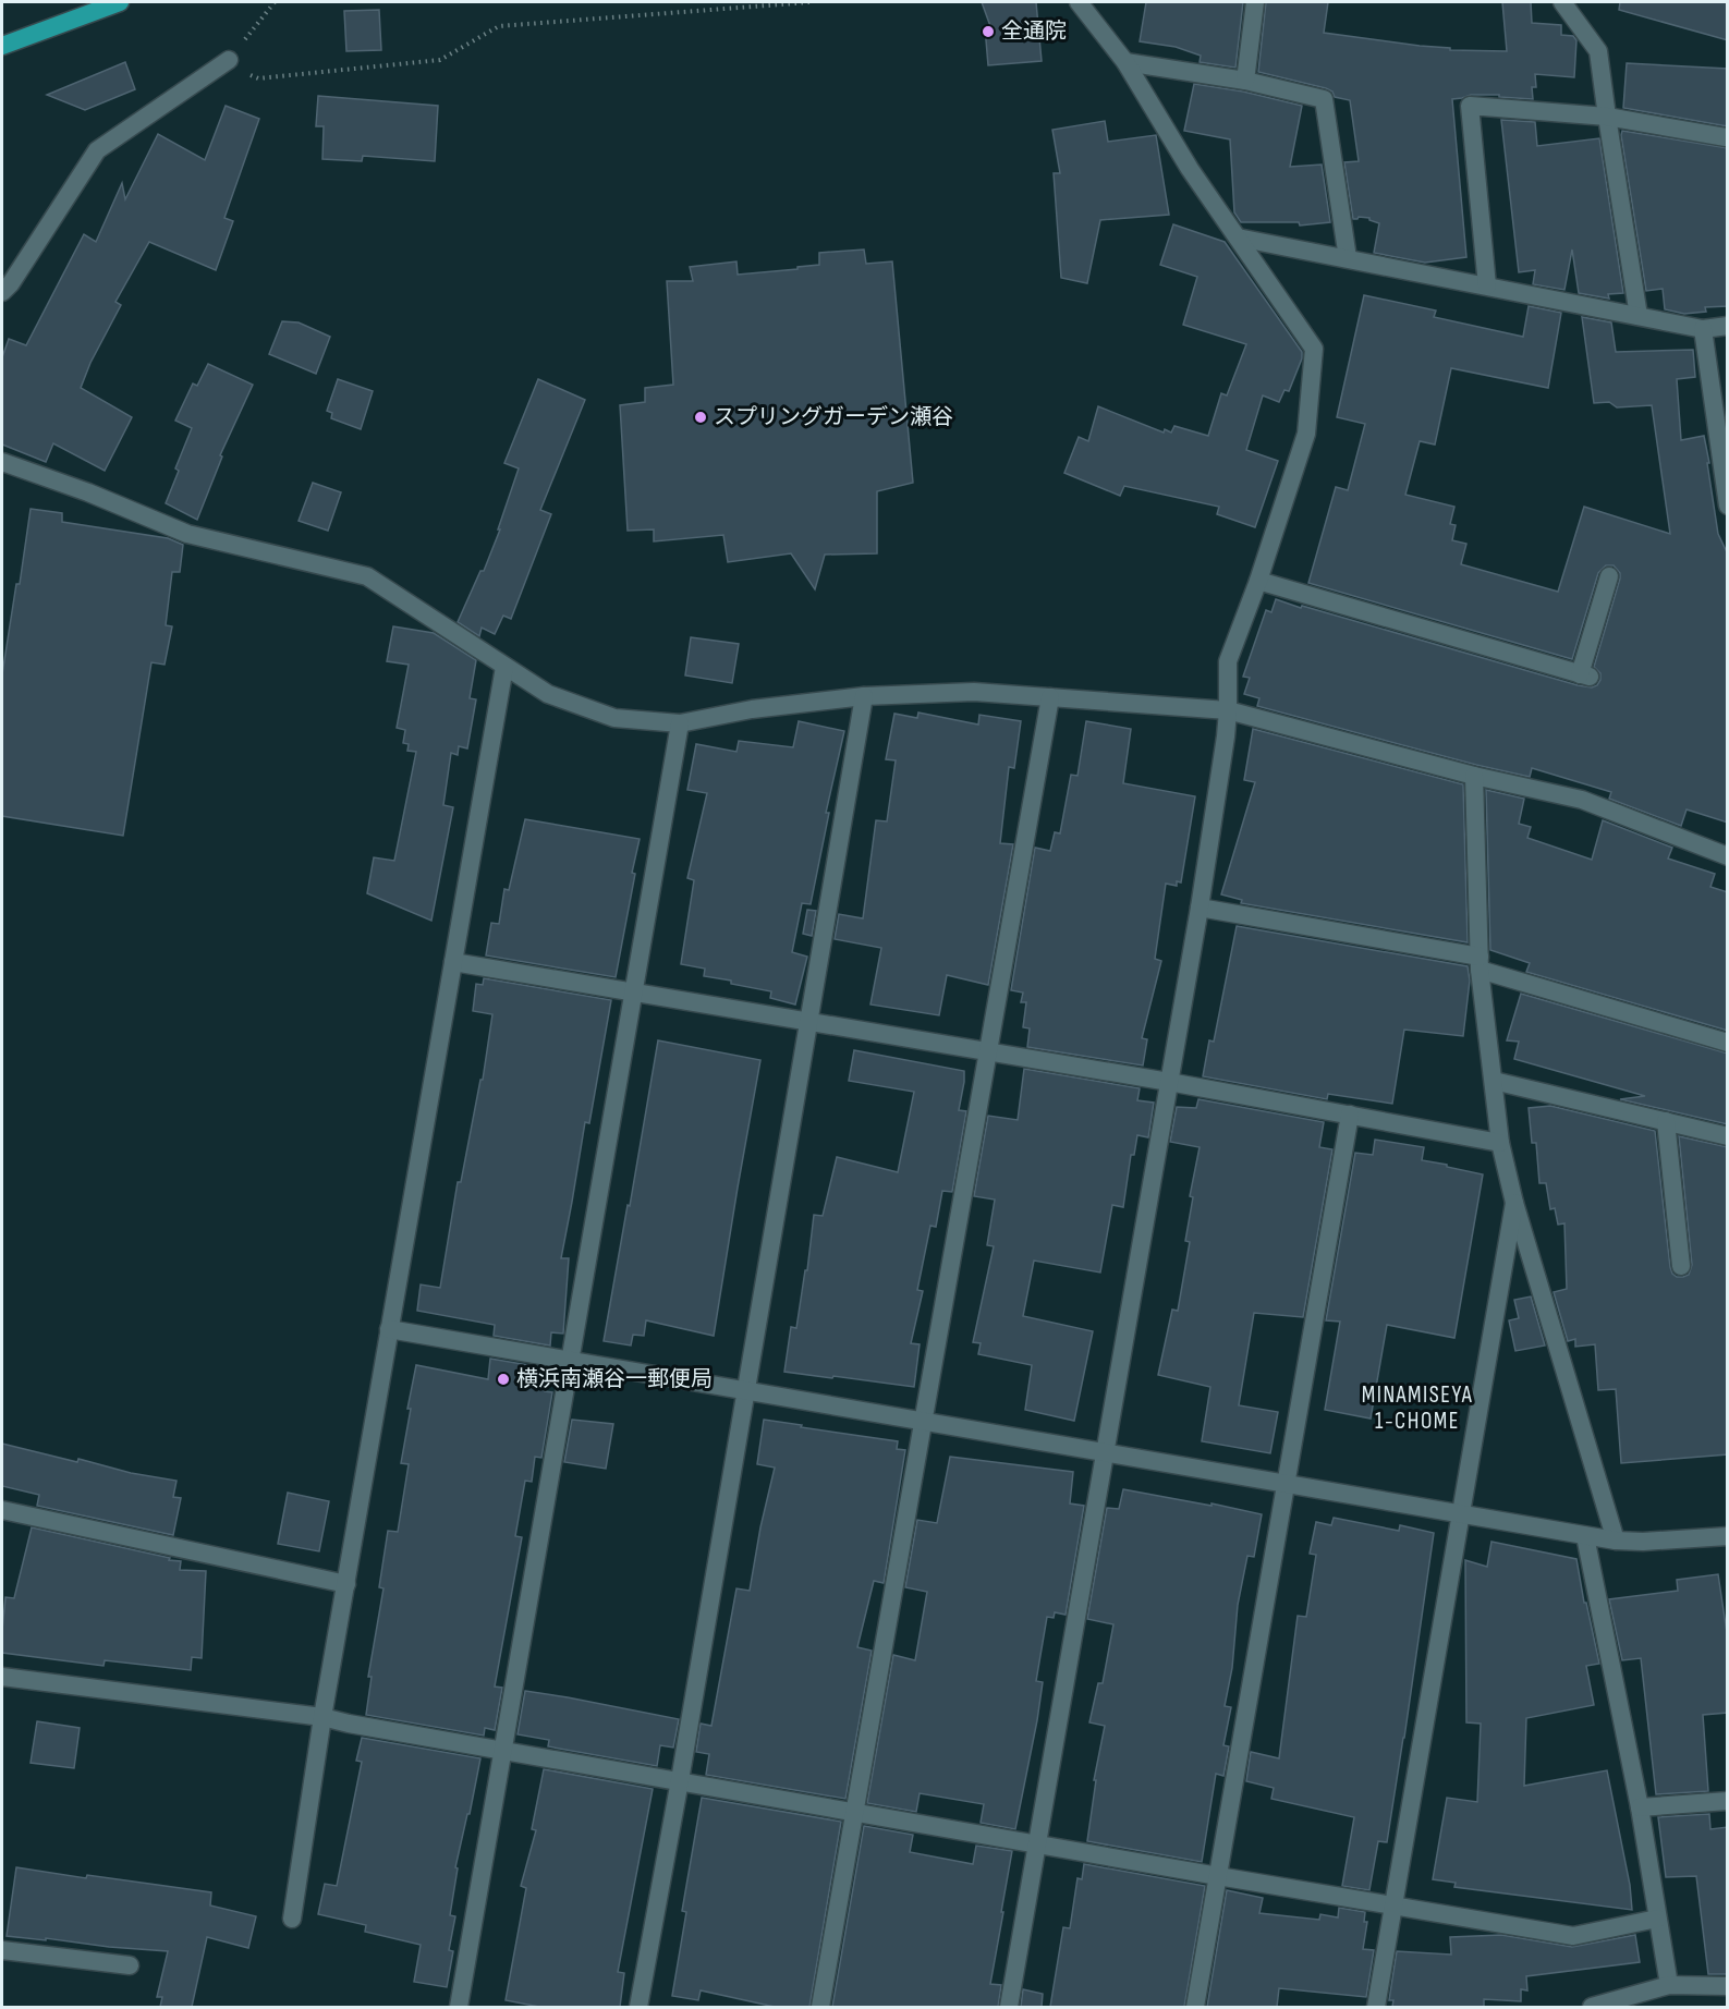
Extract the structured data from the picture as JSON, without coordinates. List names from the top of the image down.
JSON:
{
  "districts": ["MINAMISEYA 1-CHOME"],
  "places": ["全通院", "スプリングガーデン瀬谷", "横浜南瀬谷一郵便局"]
}
